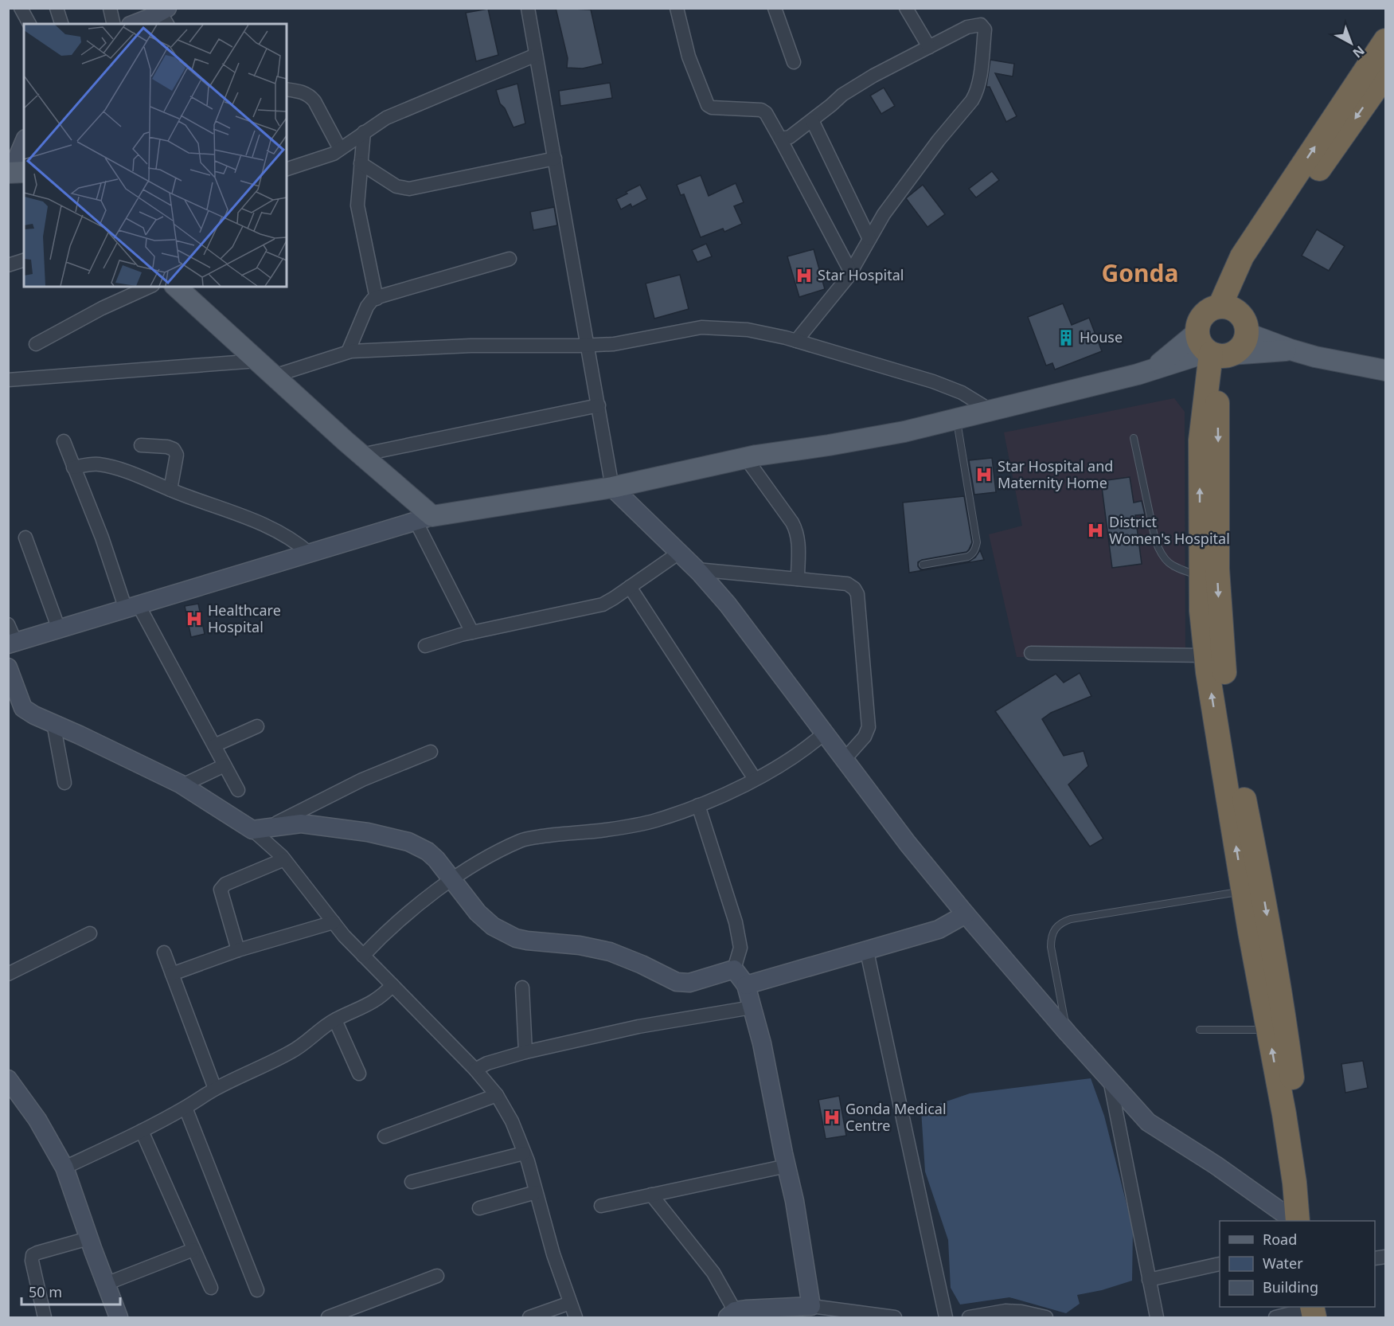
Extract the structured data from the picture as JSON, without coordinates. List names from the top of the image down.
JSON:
{
  "districts": ["Gonda"],
  "places": {
    "hospital": [
      "Star Hospital",
      "Star Hospital and Maternity Home",
      "District Women's Hospital",
      "Healthcare Hospital",
      "Gonda Medical Centre"
    ],
    "building": ["House"]
  },
  "legend": ["Road", "Water", "Building"],
  "scale_bar": "50 m",
  "north": "bottom right"
}
